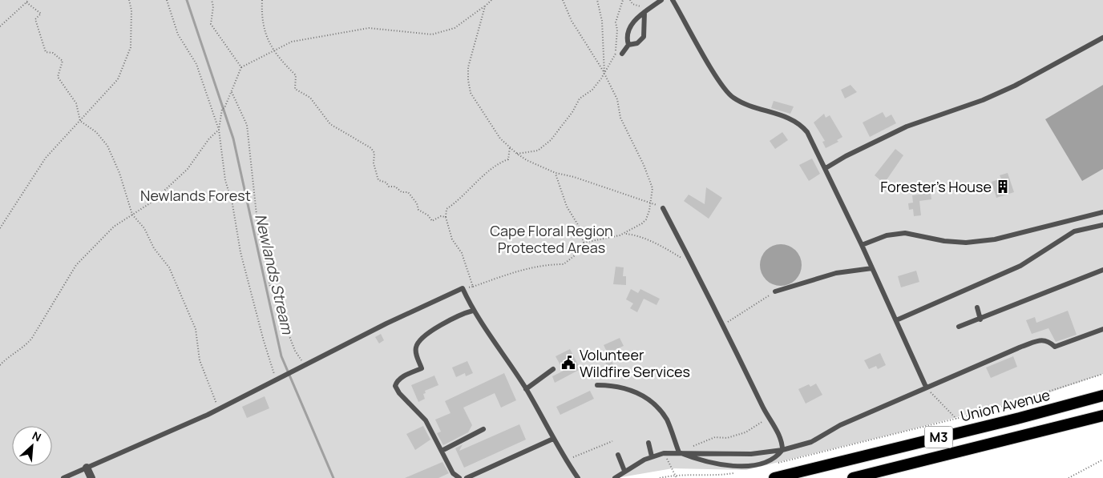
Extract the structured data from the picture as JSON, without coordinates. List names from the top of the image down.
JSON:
{
  "streets": {
    "highway": ["Union Avenue", "M3"]
  },
  "water": ["Newlands Stream"],
  "parks": ["Newlands Forest", "Cape Floral Region Protected Areas"],
  "places": {
    "building": ["Forester's House"],
    "public building": ["Volunteer Wildfire Services"]
  },
  "north": "top right"
}
